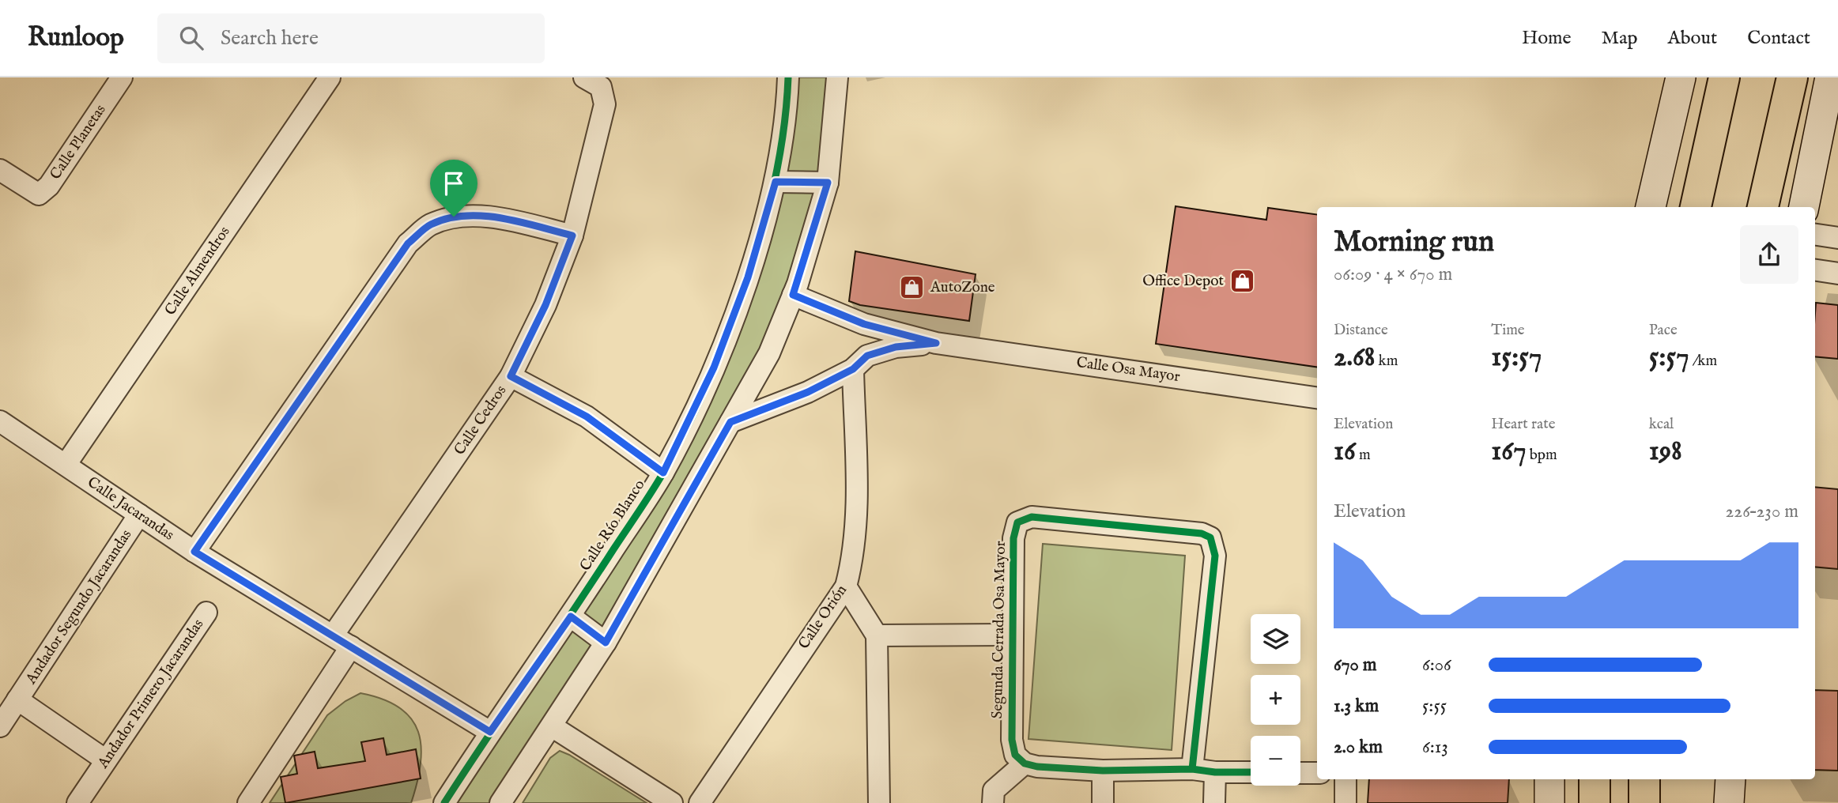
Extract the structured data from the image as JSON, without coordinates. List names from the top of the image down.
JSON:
{
  "streets": {
    "street": [
      "Calle Planetas",
      "Calle Almendros",
      "Calle Osa Mayor",
      "Calle Cedros",
      "Calle Jacarandas",
      "Calle Río Blanco",
      "Andador Segundo Jacarandas",
      "Calle Orión",
      "Segunda Cerrada Osa Mayor",
      "Andador Primero Jacarandas"
    ]
  },
  "crossings": [
    ["Calle Almendros", "Calle Jacarandas"],
    ["Calle Osa Mayor", "Calle Orión"],
    ["Calle Cedros", "Calle Jacarandas"],
    ["Calle Jacarandas", "Calle Río Blanco"],
    ["Calle Jacarandas", "Andador Segundo Jacarandas"]
  ],
  "places": {
    "shop": ["Office Depot", "AutoZone"]
  },
  "page": {
    "header": "Runloop",
    "search": "Search here",
    "nav": [
      "Home",
      "Map",
      "About",
      "Contact"
    ],
    "heading": ["Morning run", "06:09 · 4 × 670 m"],
    "stats": [
      ["Distance", "2.68 km"],
      ["Time", "15:57"],
      ["Pace", "5:57 /km"],
      ["Elevation", "16 m"],
      ["Heart rate", "167 bpm"],
      ["kcal", "198"]
    ],
    "chart": ["Elevation", "226–230 m"],
    "map_buttons": ["+", "−"],
    "list": [
      {
        "name": "670 m",
        "note": "6:06"
      },
      {
        "name": "1.3 km",
        "note": "5:55"
      },
      {
        "name": "2.0 km",
        "note": "6:13"
      }
    ]
  }
}
